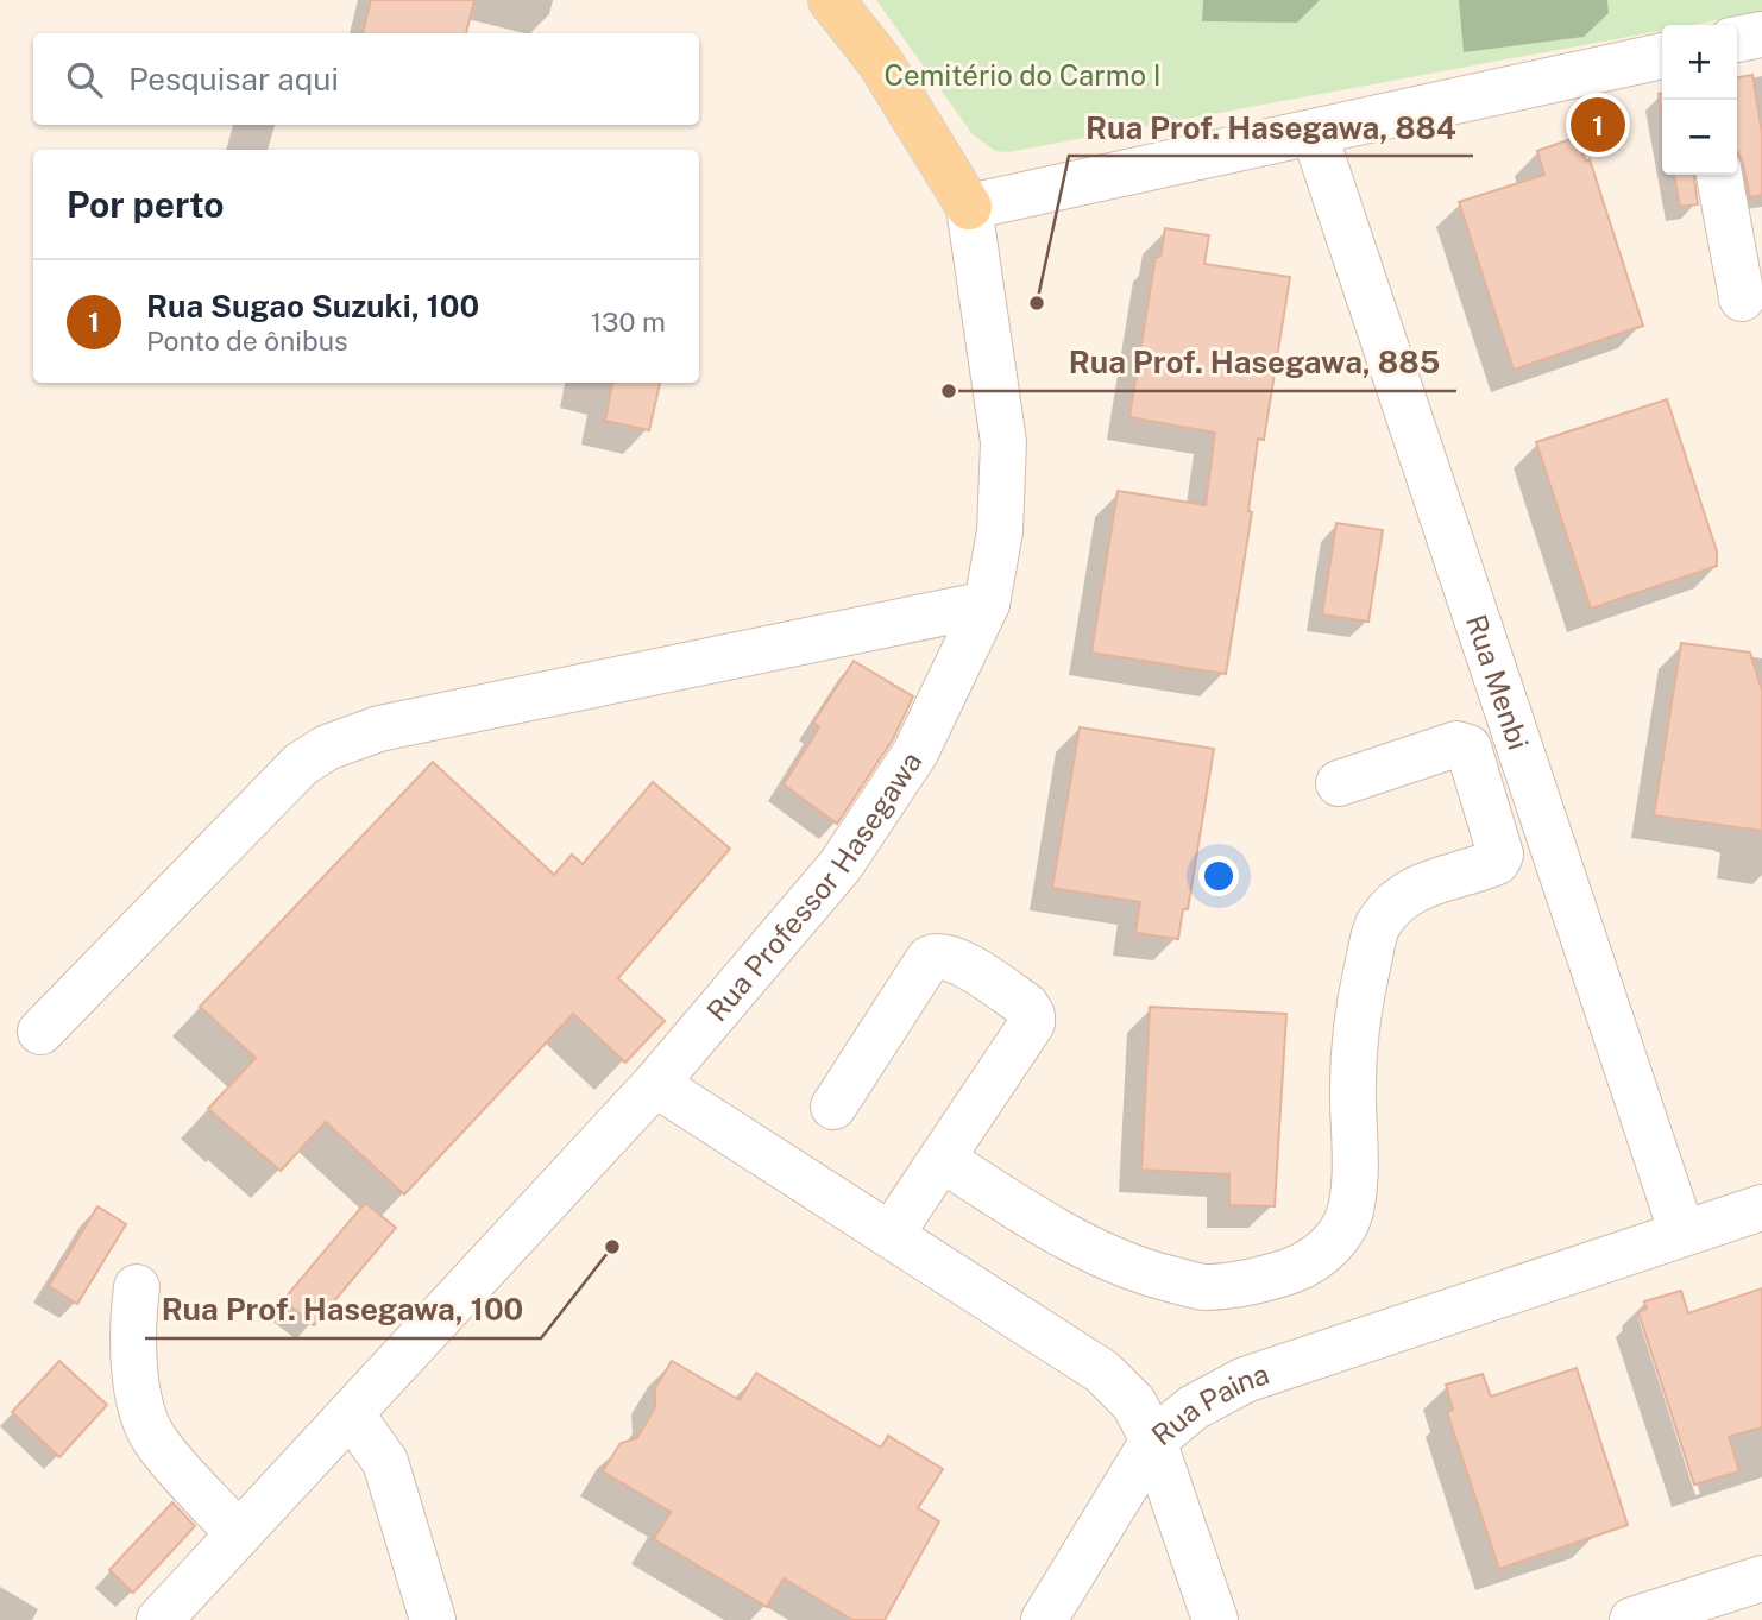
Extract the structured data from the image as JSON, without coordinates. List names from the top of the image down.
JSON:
{
  "streets": {
    "main road": ["Rua Professor Hasegawa"],
    "street": ["Rua Menbi", "Rua Paina"]
  },
  "crossings": [
    ["Rua Menbi", "Rua Paina"],
    ["Rua Professor Hasegawa", "Rua Paina"]
  ],
  "parks": ["Cemitério do Carmo I"],
  "places": ["Rua Prof. Hasegawa, 884", "Rua Prof. Hasegawa, 885", "Rua Prof. Hasegawa, 100"],
  "page": {
    "map_buttons": ["+", "−"],
    "search": "Pesquisar aqui",
    "pins": "1",
    "heading": "Por perto",
    "list": [
      {
        "mark": "1",
        "name": "Rua Sugao Suzuki, 100",
        "note": "Ponto de ônibus",
        "value": "130 m"
      }
    ]
  }
}
